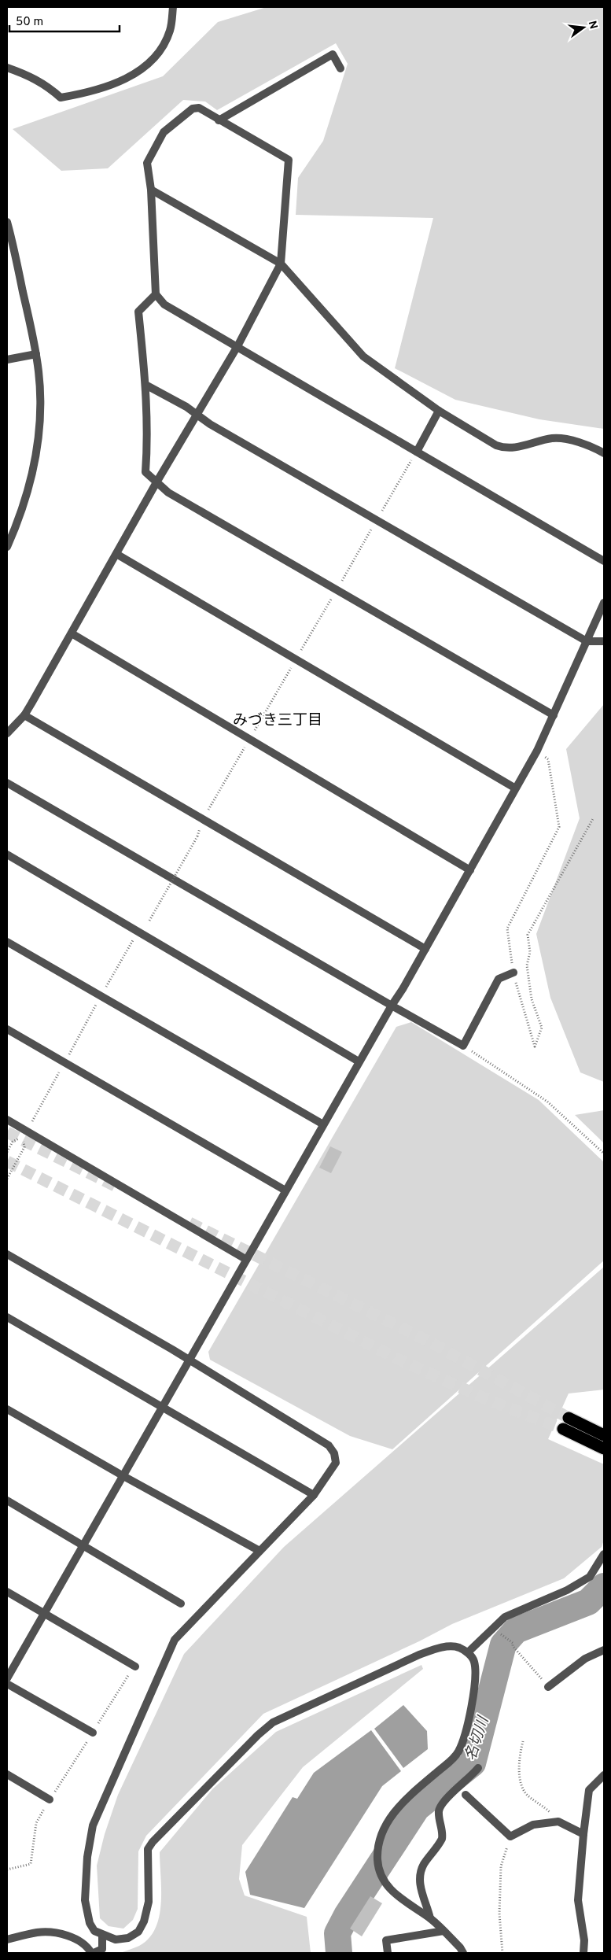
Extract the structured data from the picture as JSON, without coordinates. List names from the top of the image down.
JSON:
{
  "districts": ["みづき三丁目"],
  "water": ["名切川"],
  "scale_bar": "50 m",
  "north": "right"
}
